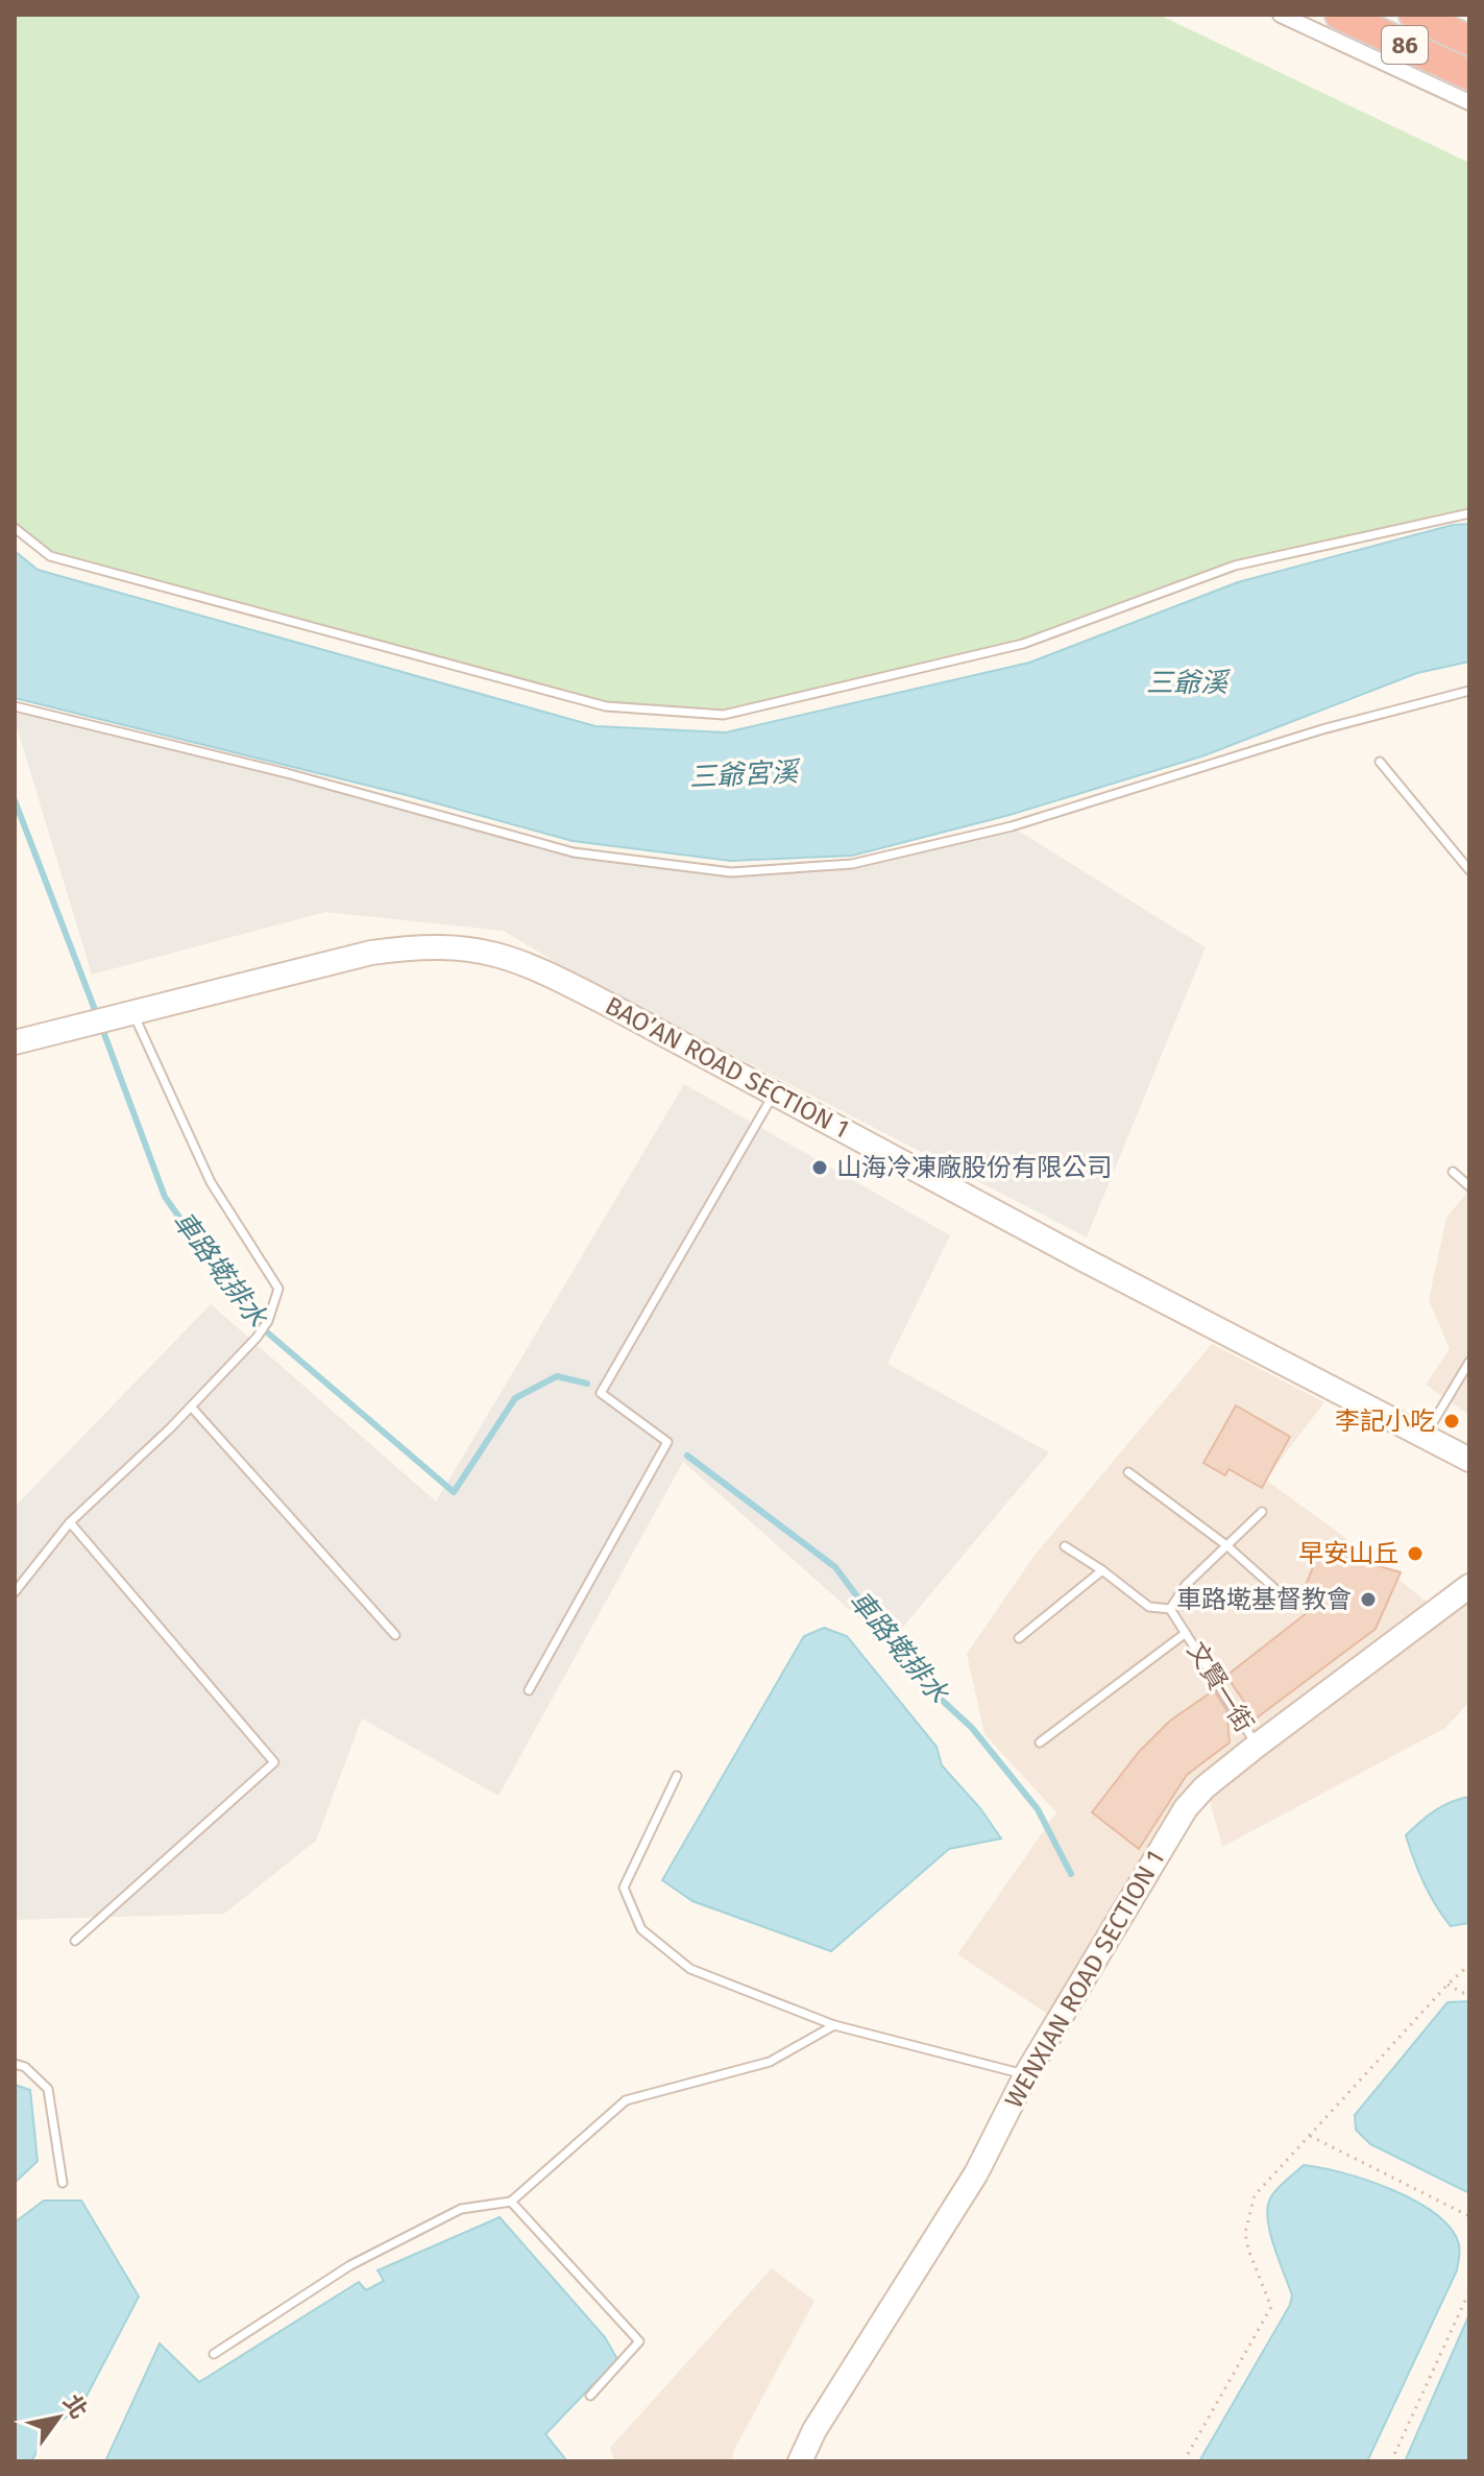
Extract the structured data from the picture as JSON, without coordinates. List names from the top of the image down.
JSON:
{
  "streets": {
    "highway": ["86"],
    "street": ["BAO’AN ROAD SECTION 1", "WENXIAN ROAD SECTION 1"],
    "lane": ["文賢一街"]
  },
  "crossings": [
    ["文賢一街", "WENXIAN ROAD SECTION 1"]
  ],
  "water": ["三爺溪", "三爺宮溪", "車路墘排水"],
  "places": [
    "山海冷凍廠股份有限公司",
    "李記小吃",
    "早安山丘",
    "車路墘基督教會"
  ],
  "north": "top right"
}
